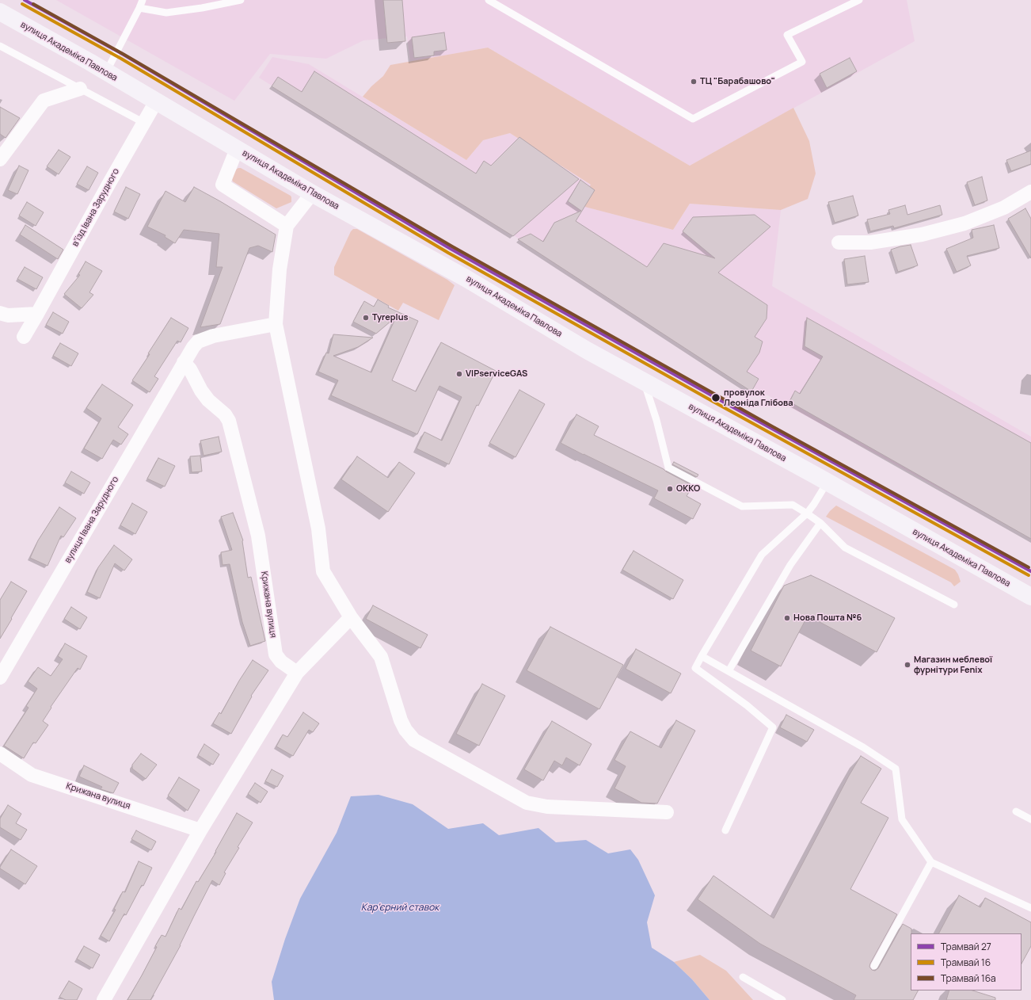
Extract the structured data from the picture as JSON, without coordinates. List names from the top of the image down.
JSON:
{
  "streets": {
    "main road": ["вулиця Академіка Павлова"],
    "street": ["в’їзд Івана Зарудного", "вулиця Івана Зарудного", "Крижана вулиця"]
  },
  "crossings": [
    ["вулиця Академіка Павлова", "в’їзд Івана Зарудного"],
    ["вулиця Івана Зарудного", "Крижана вулиця"]
  ],
  "water": ["Кар'єрний ставок"],
  "places": [
    "ТЦ \"Барабашово\"",
    "Tyreplus",
    "VIPserviceGAS",
    "провулок Леоніда Глібова",
    "ОККО",
    "Нова Пошта №6",
    "Магазин меблевої фурнітури Fenix"
  ],
  "lines": ["tram line 27", "tram line 16", "tram line 16a"],
  "legend": ["Трамвай 27", "Трамвай 16", "Трамвай 16a"]
}
